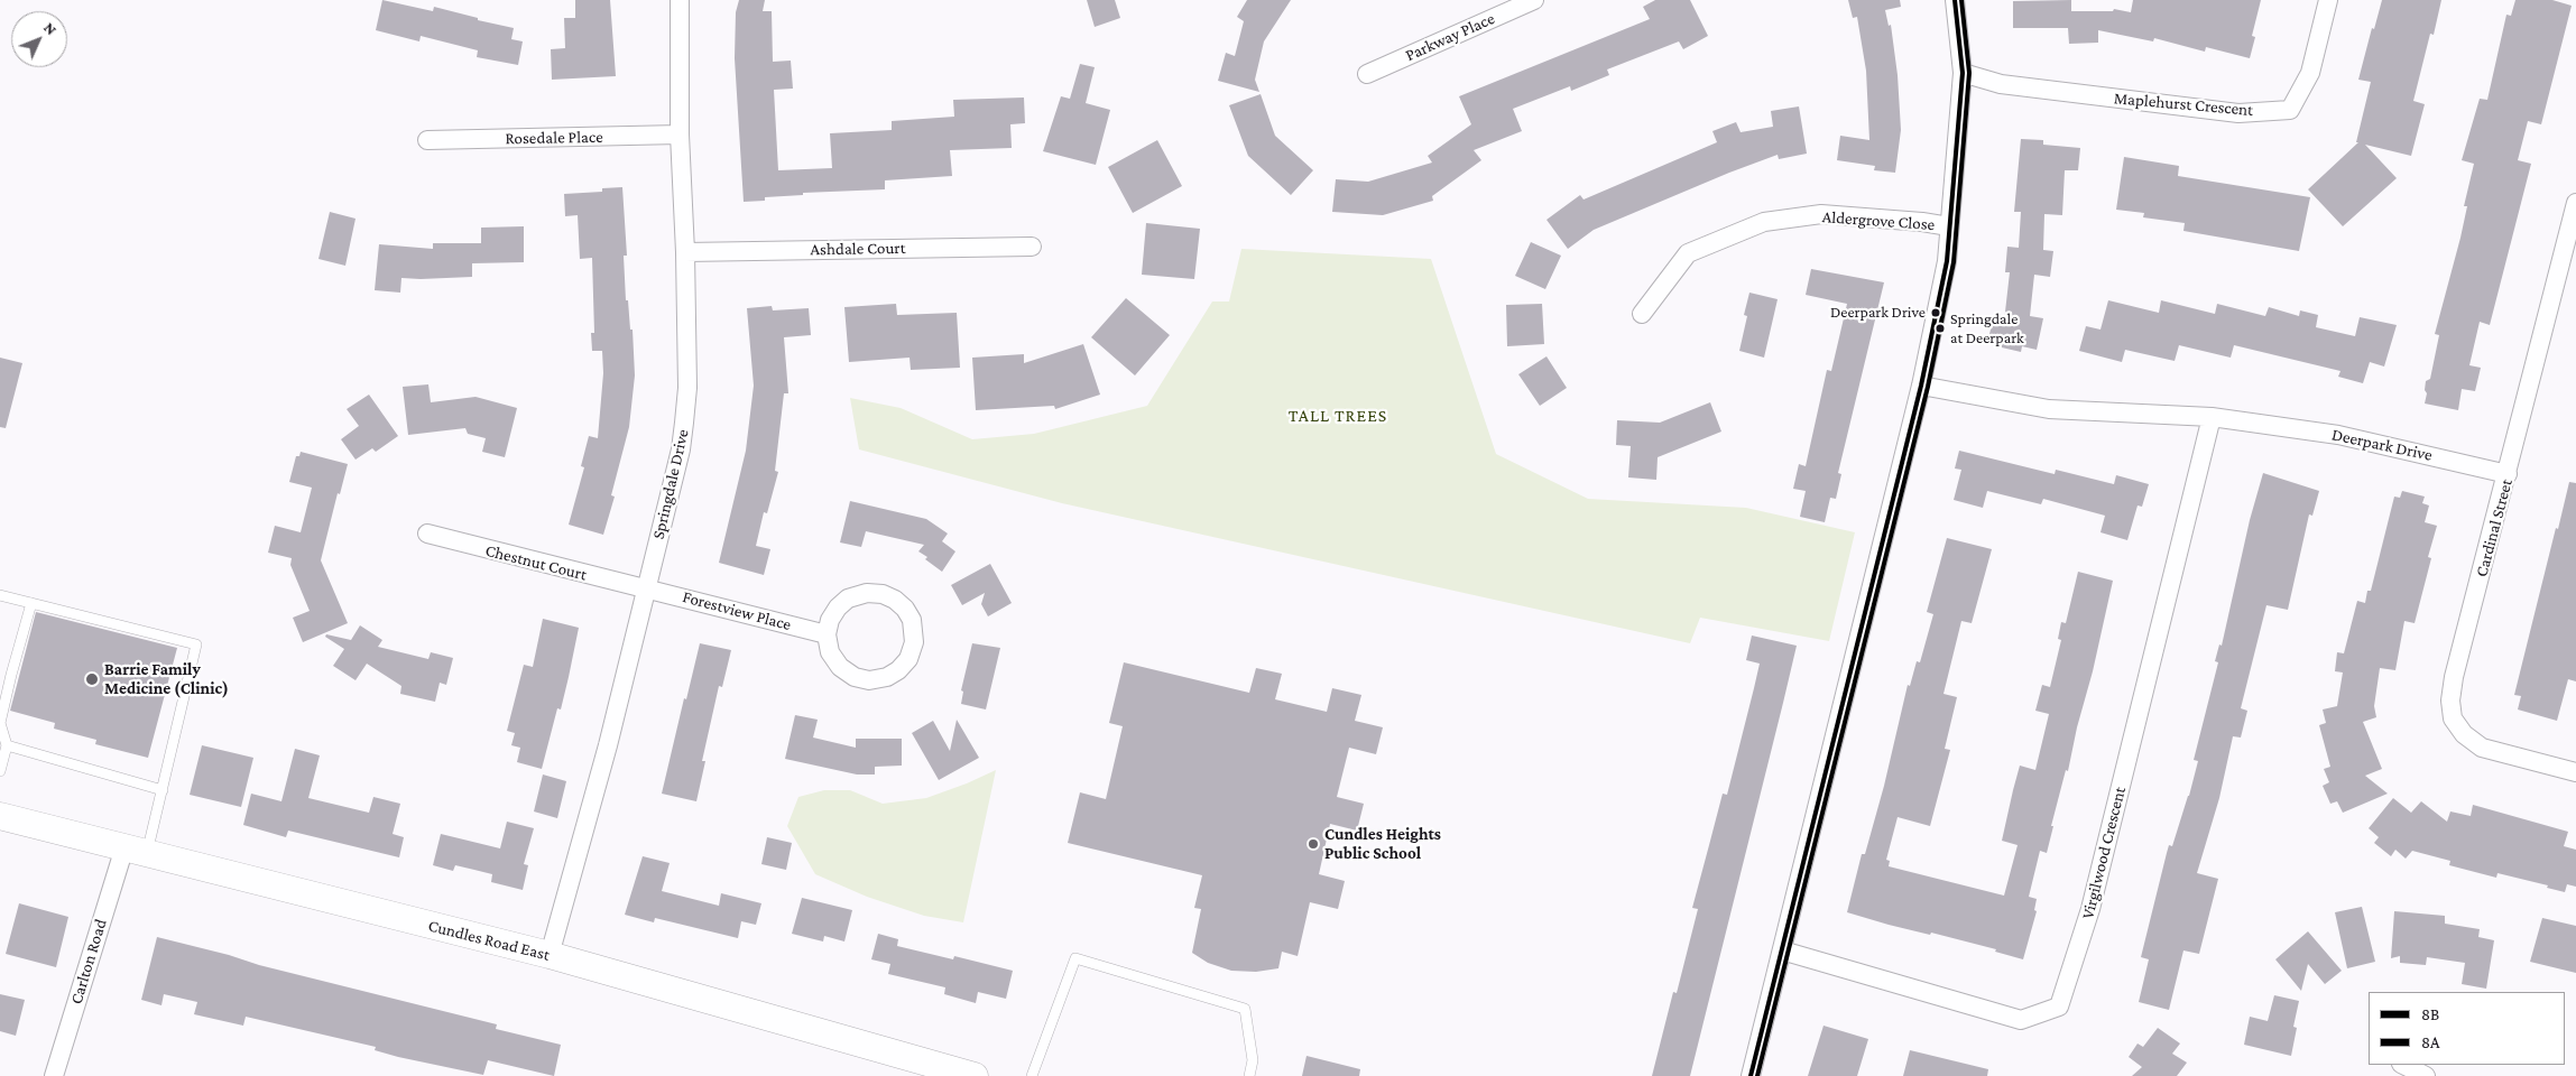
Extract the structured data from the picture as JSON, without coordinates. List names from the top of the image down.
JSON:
{
  "streets": {
    "main road": ["Cundles Road East"],
    "street": [
      "Parkway Place",
      "Maplehurst Crescent",
      "Rosedale Place",
      "Aldergrove Close",
      "Ashdale Court",
      "Deerpark Drive",
      "Springdale Drive",
      "Cardinal Street",
      "Chestnut Court",
      "Forestview Place",
      "Virgilwood Crescent",
      "Carlton Road"
    ]
  },
  "crossings": [
    ["Rosedale Place", "Springdale Drive"],
    ["Ashdale Court", "Springdale Drive"],
    ["Deerpark Drive", "Cardinal Street"],
    ["Deerpark Drive", "Virgilwood Crescent"],
    ["Springdale Drive", "Chestnut Court"],
    ["Springdale Drive", "Forestview Place"],
    ["Springdale Drive", "Cundles Road East"],
    ["Chestnut Court", "Forestview Place"],
    ["Cundles Road East", "Carlton Road"]
  ],
  "districts": ["TALL TREES"],
  "places": [
    "Deerpark Drive",
    "Springdale at Deerpark",
    "Barrie Family Medicine (Clinic)",
    "Cundles Heights Public School"
  ],
  "lines": ["transit line 8B", "transit line 8A"],
  "legend": ["8B", "8A"],
  "north": "top right"
}
